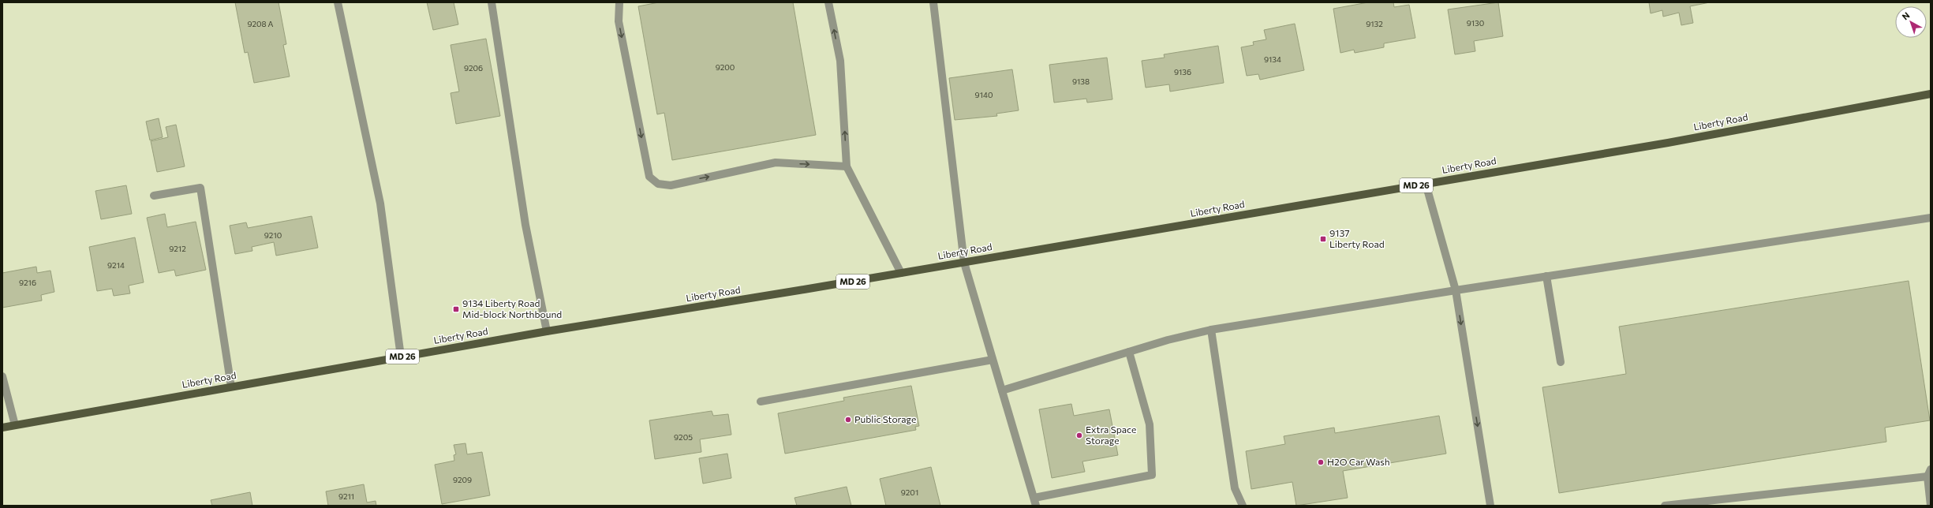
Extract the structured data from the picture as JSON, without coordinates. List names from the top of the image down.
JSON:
{
  "streets": {
    "main road": ["Liberty Road", "MD 26"]
  },
  "places": {
    "transit": ["9137 Liberty Road", "9134 Liberty Road Mid-block Northbound"],
    "other": ["Public Storage", "Extra Space Storage", "H2O Car Wash"]
  },
  "house_numbers": [
    "9130",
    "9208 A",
    "9132",
    "9134",
    "9200",
    "9206",
    "9136",
    "9138",
    "9140",
    "9210",
    "9212",
    "9214",
    "9216",
    "9205",
    "9209",
    "9201",
    "9211"
  ],
  "north": "top left"
}
